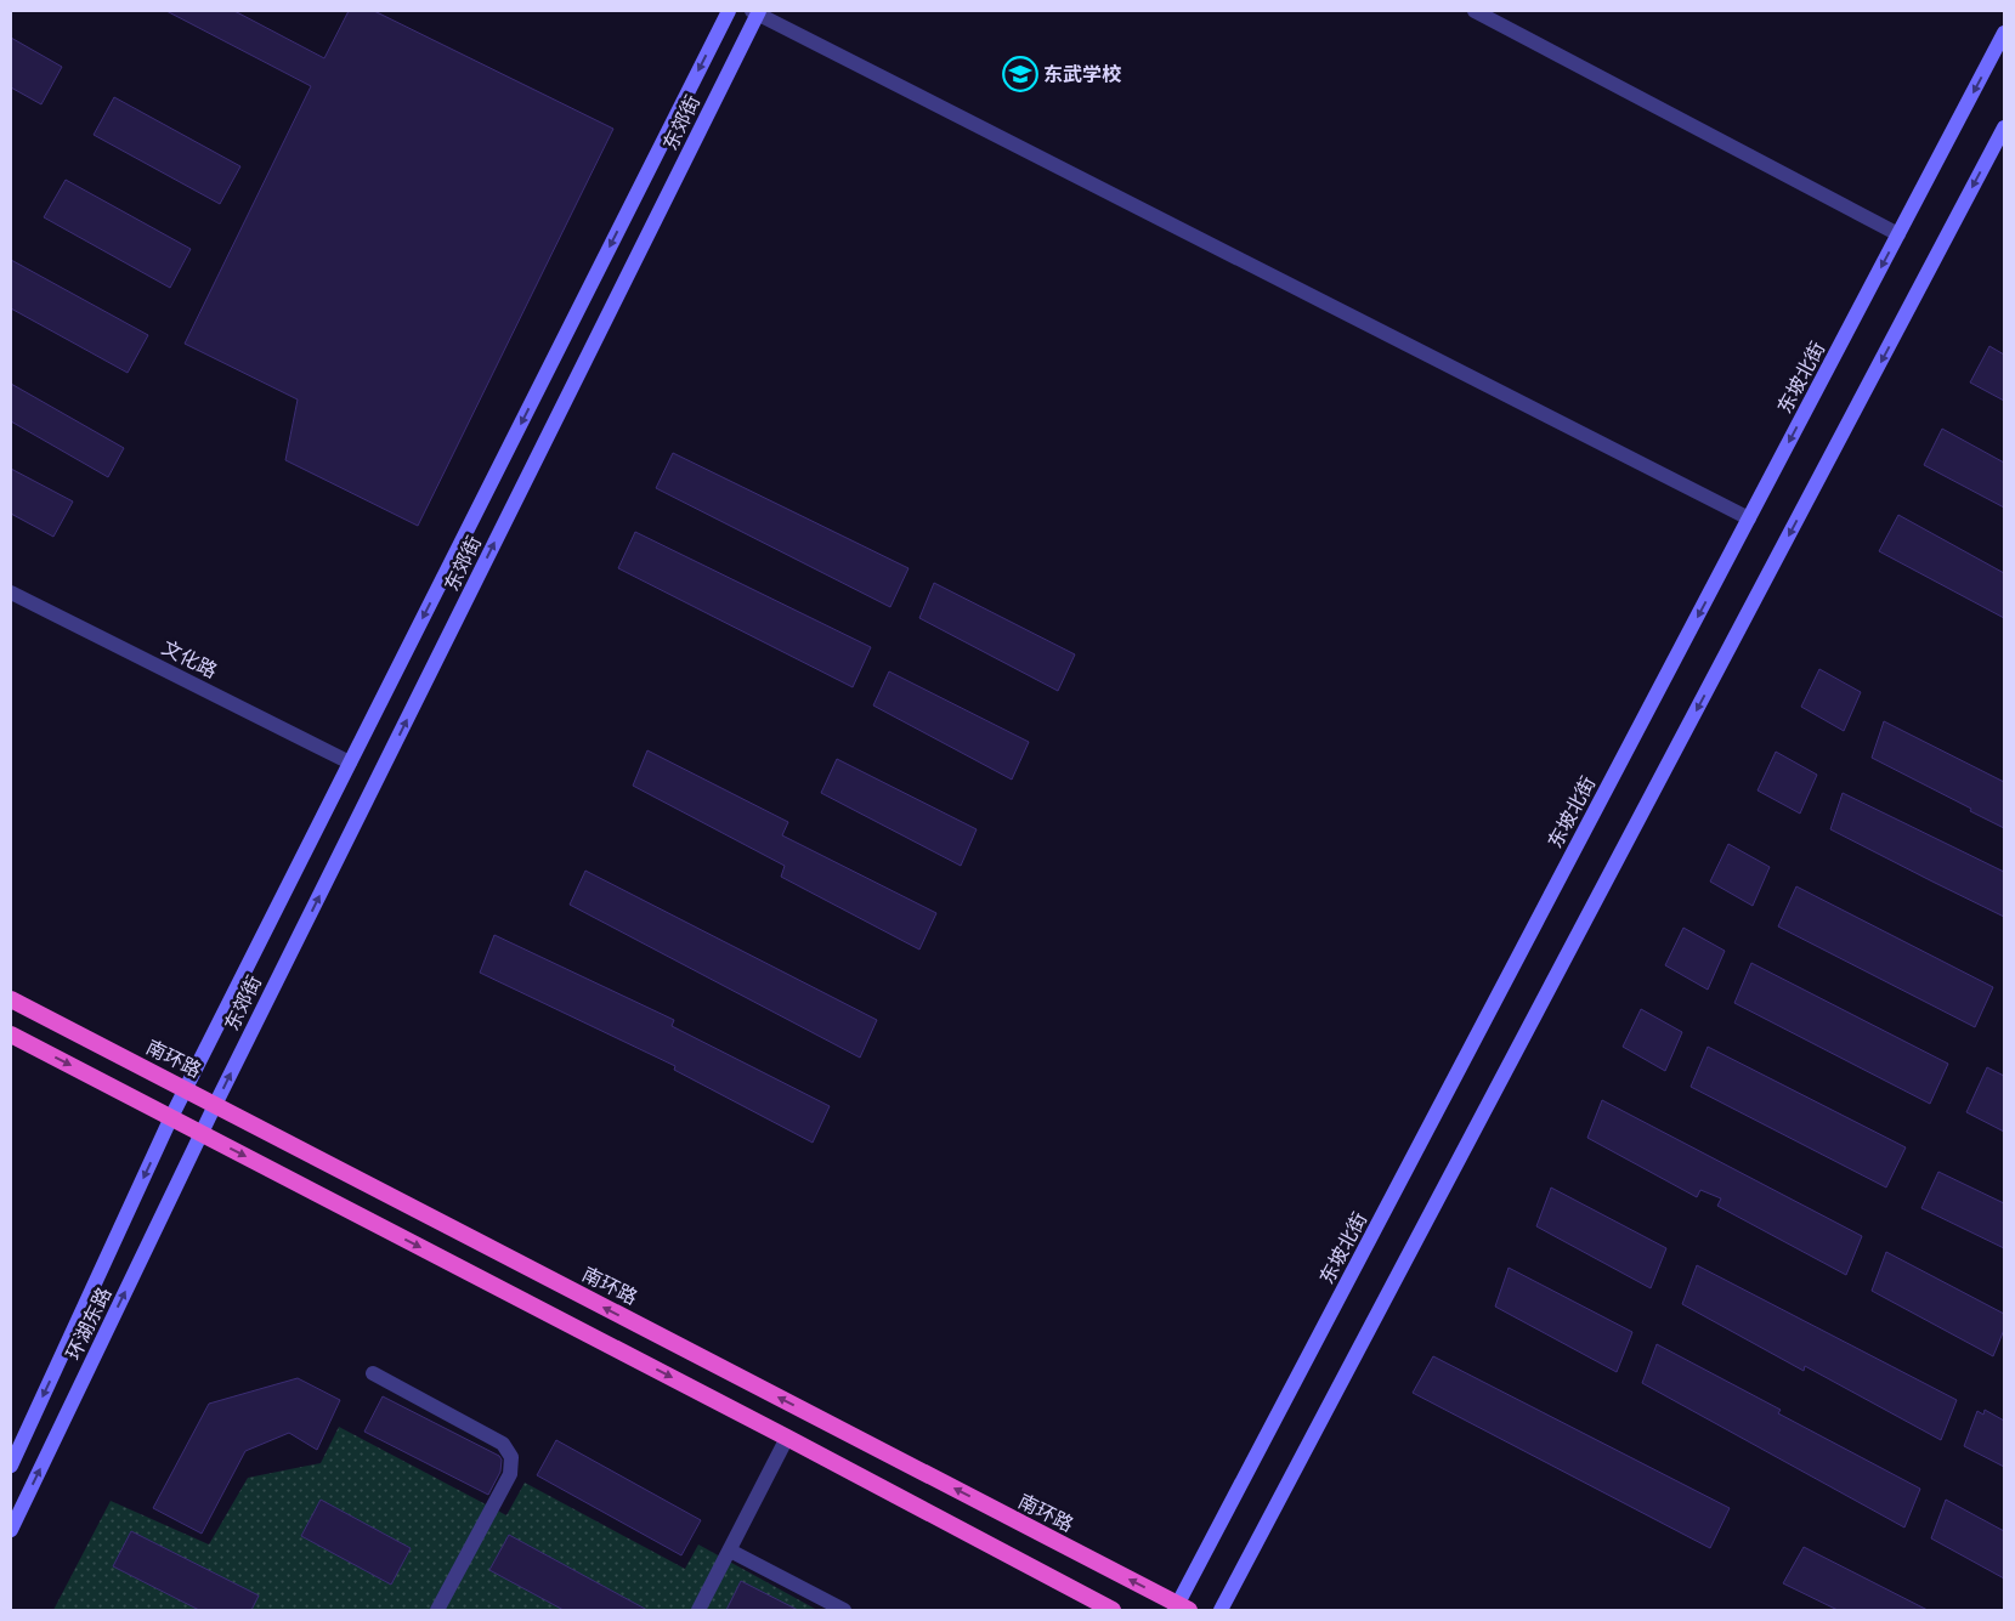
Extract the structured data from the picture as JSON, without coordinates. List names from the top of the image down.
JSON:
{
  "streets": {
    "highway": ["南环路"],
    "main road": ["东郊街", "东坡北街", "环湖东路"],
    "street": ["文化路"]
  },
  "crossings": [
    ["东郊街", "文化路"],
    ["东郊街", "南环路"],
    ["东郊街", "环湖东路"],
    ["东坡北街", "南环路"]
  ],
  "places": {
    "school or university": ["东武学校"]
  }
}
